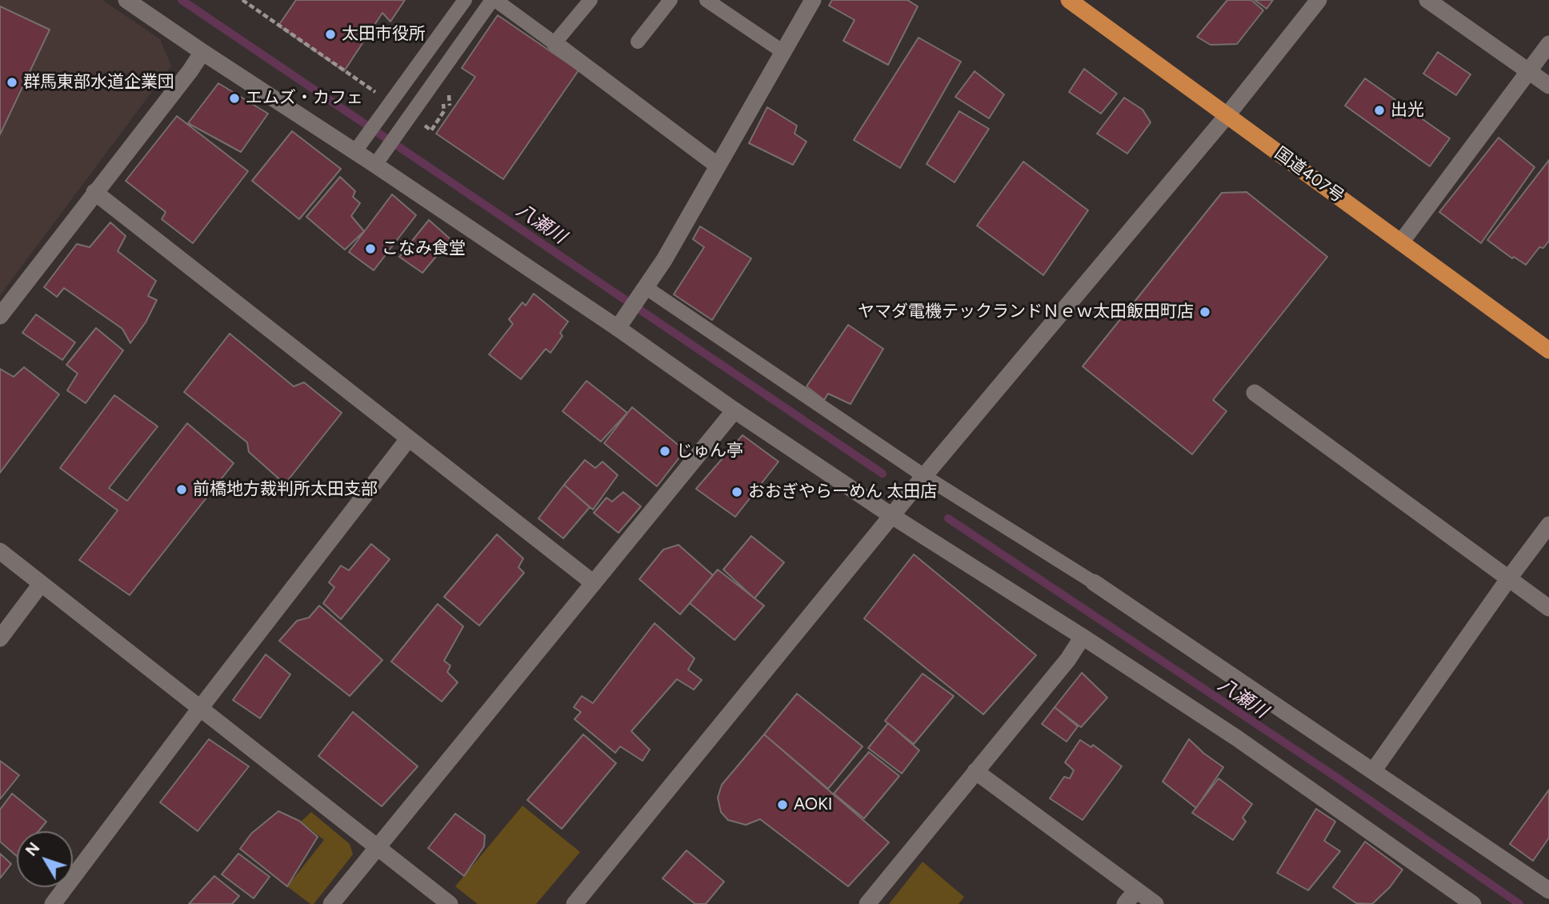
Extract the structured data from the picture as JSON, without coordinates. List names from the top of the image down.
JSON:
{
  "streets": {
    "highway": ["国道407号"]
  },
  "water": ["八瀬川"],
  "places": [
    "太田市役所",
    "群馬東部水道企業団",
    "エムズ・カフェ",
    "出光",
    "こなみ食堂",
    "ヤマダ電機テックランドＮｅｗ太田飯田町店",
    "じゅん亭",
    "前橋地方裁判所太田支部",
    "おおぎやらーめん 太田店",
    "AOKI"
  ],
  "north": "top left"
}
